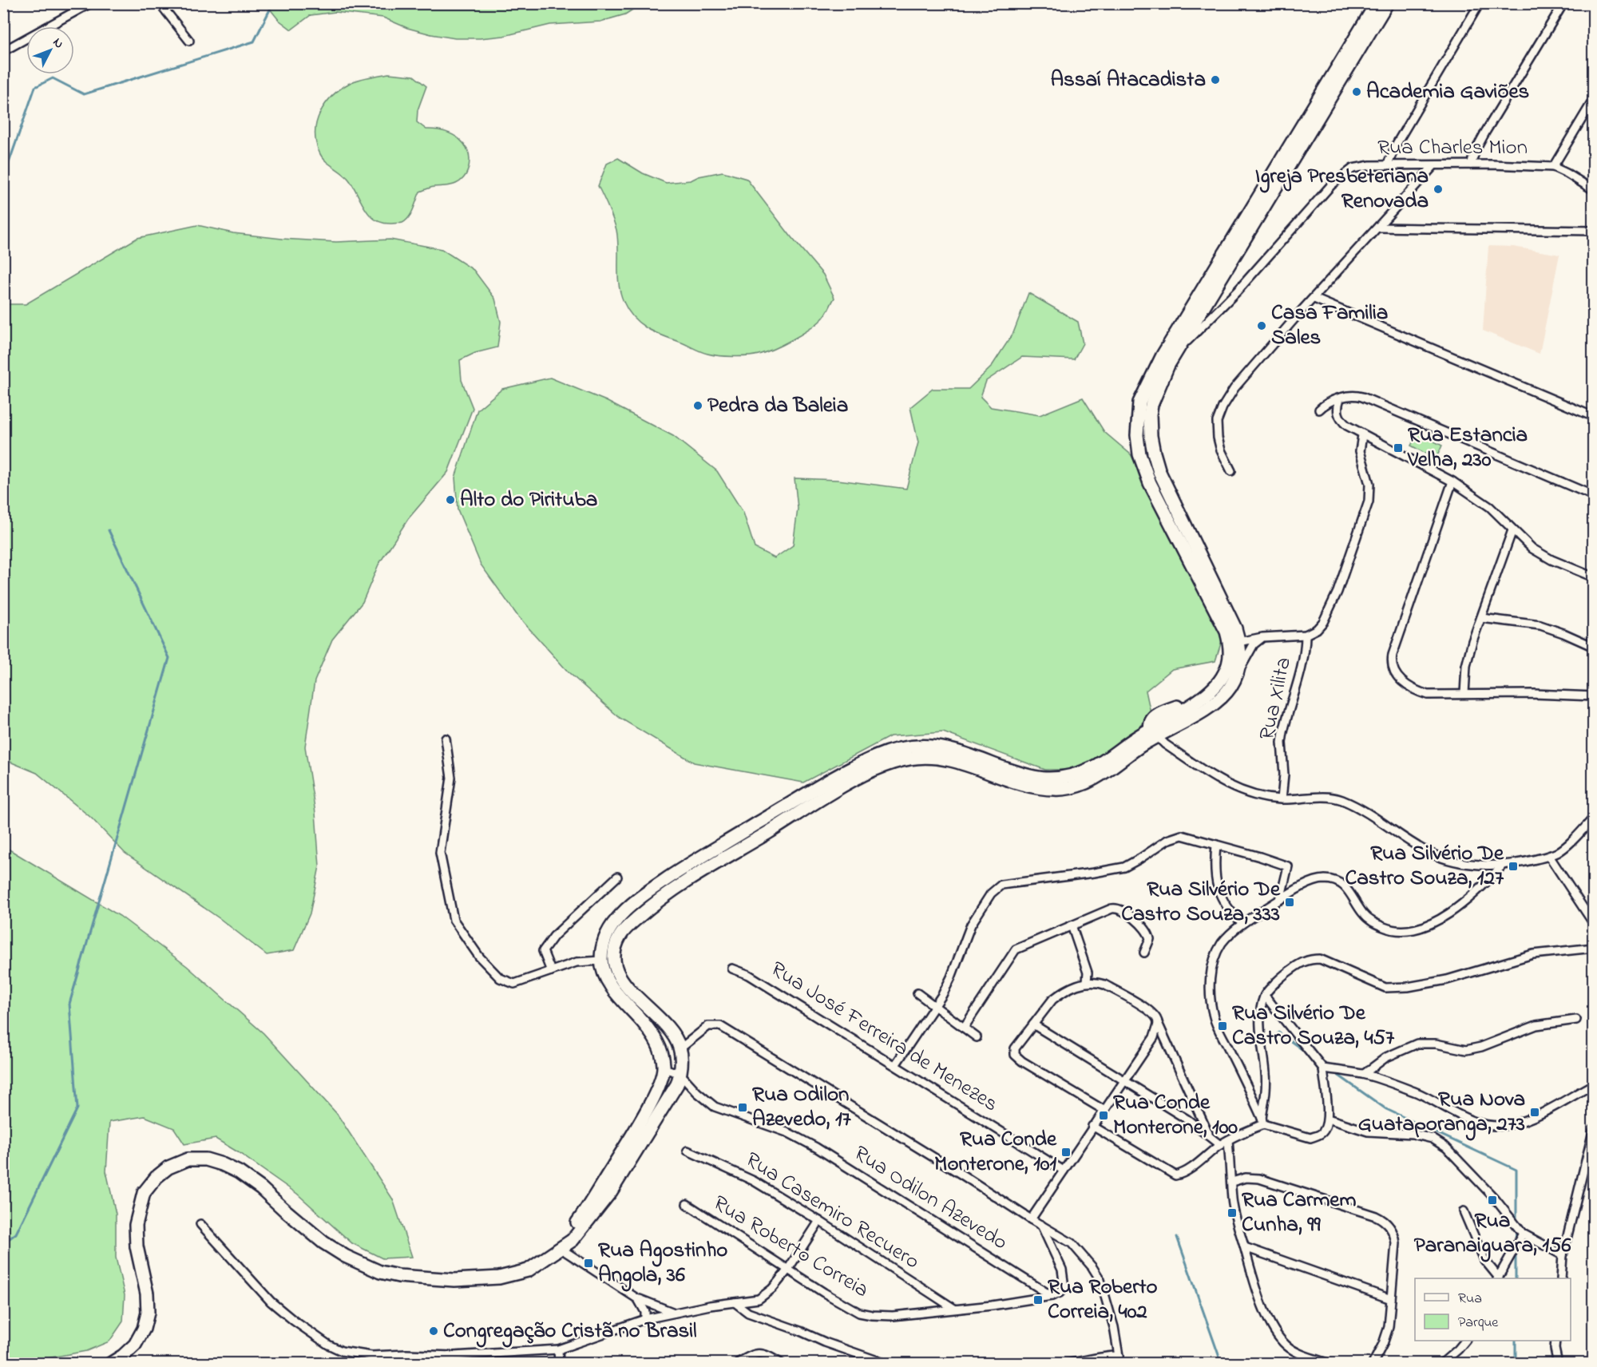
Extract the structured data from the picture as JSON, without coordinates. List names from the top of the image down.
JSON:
{
  "streets": {
    "street": [
      "Rua Charles Mion",
      "Rua Xilita",
      "Rua José Ferreira de Menezes",
      "Rua Odilon Azevedo",
      "Rua Casemiro Recuero",
      "Rua Roberto Correia"
    ]
  },
  "crossings": [
    ["Rua Odilon Azevedo", "Rua Roberto Correia"],
    ["Rua Casemiro Recuero", "Rua Roberto Correia"]
  ],
  "places": {
    "other": [
      "Assaí Atacadista",
      "Academia Gaviões",
      "Igreja Presbeteriana Renovada",
      "Casa Familia Sales",
      "Pedra da Baleia",
      "Alto do Pirituba",
      "Congregação Cristã no Brasil"
    ],
    "transit": [
      "Rua Estancia Velha, 230",
      "Rua Silvério De Castro Souza, 127",
      "Rua Silvério De Castro Souza, 333",
      "Rua Silvério De Castro Souza, 457",
      "Rua Odilon Azevedo, 17",
      "Rua Nova Guataporanga, 273",
      "Rua Conde Monterone, 100",
      "Rua Conde Monterone, 101",
      "Rua Paranaiguara, 156",
      "Rua Carmem Cunha, 99",
      "Rua Agostinho Angola, 36",
      "Rua Roberto Correia, 402"
    ]
  },
  "legend": ["Rua", "Parque"],
  "north": "top right"
}
